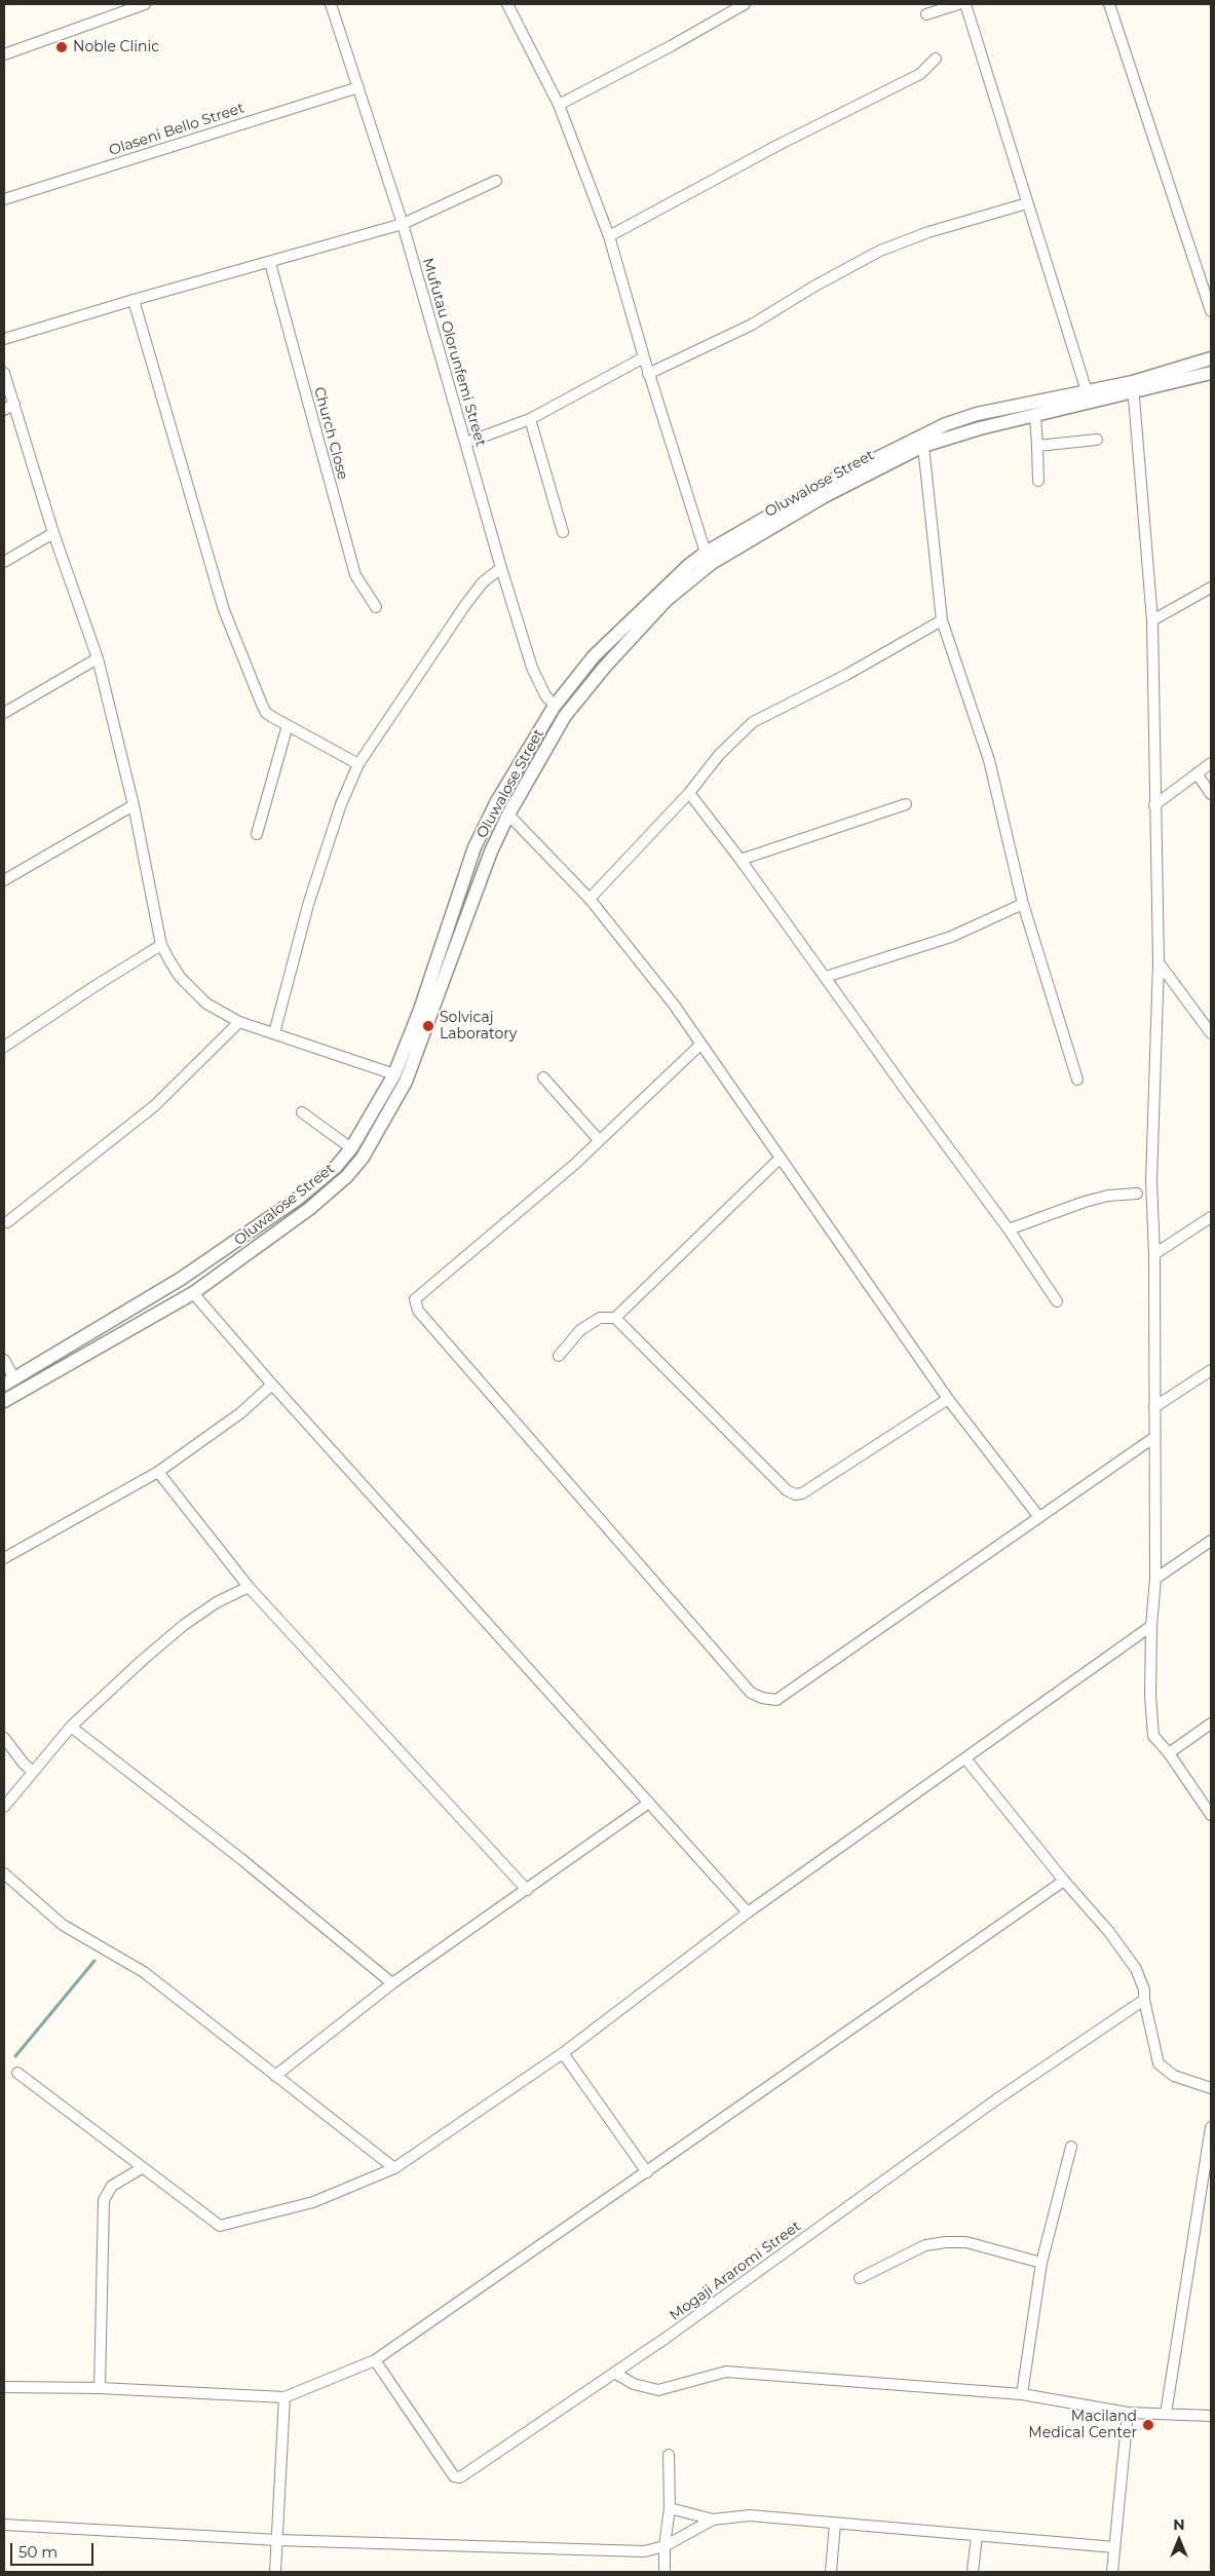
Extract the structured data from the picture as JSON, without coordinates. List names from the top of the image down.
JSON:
{
  "streets": {
    "street": [
      "Olaseni Bello Street",
      "Mufutau Olorunfemi Street",
      "Church Close",
      "Oluwalose Street",
      "Mogaji Araromi Street"
    ]
  },
  "crossings": [
    ["Olaseni Bello Street", "Mufutau Olorunfemi Street"],
    ["Mufutau Olorunfemi Street", "Oluwalose Street"]
  ],
  "places": ["Noble Clinic", "Solvicaj Laboratory", "Maciland Medical Center"],
  "scale_bar": "50 m",
  "north": "top"
}
